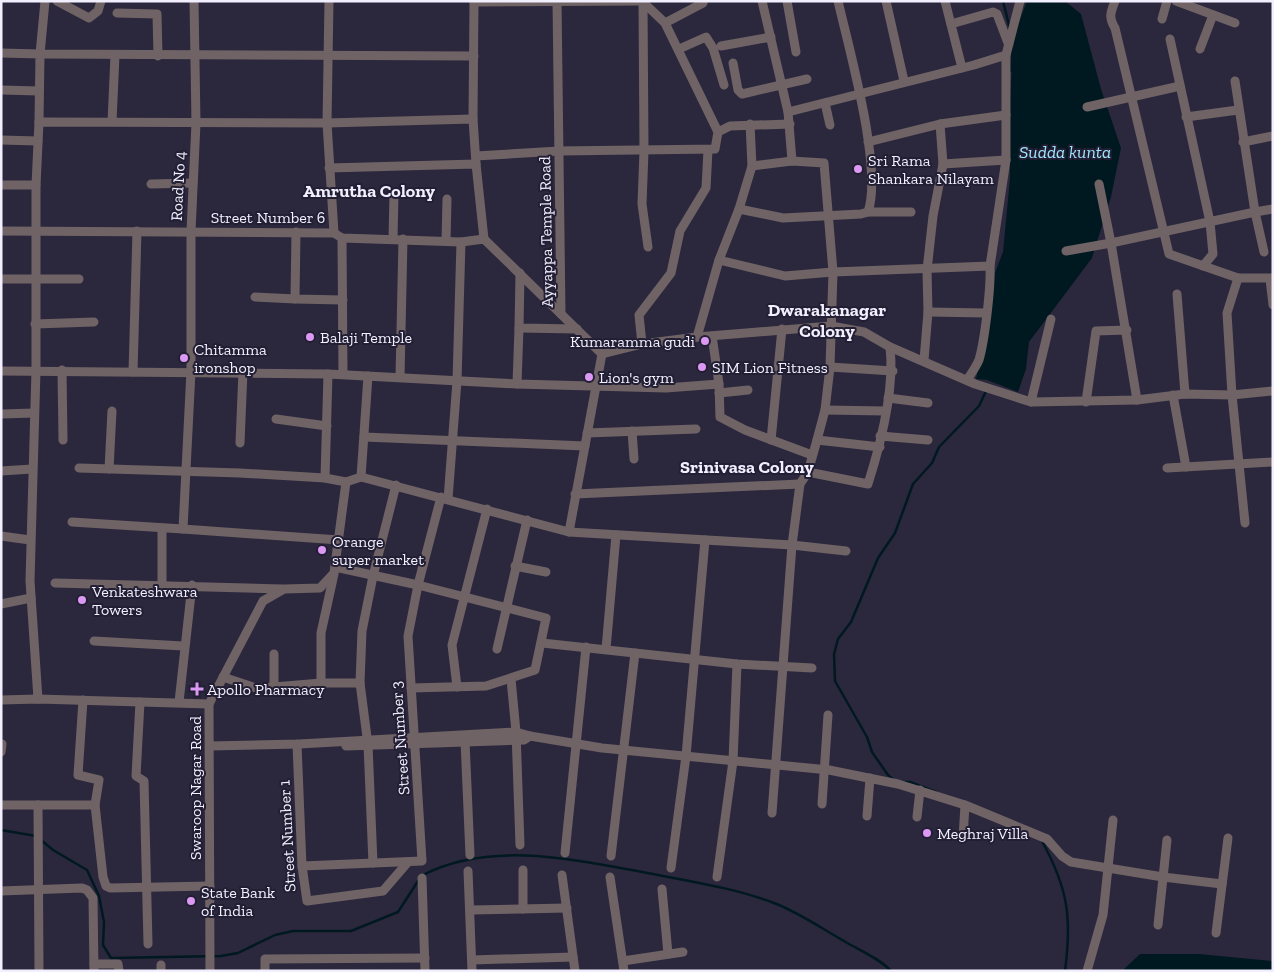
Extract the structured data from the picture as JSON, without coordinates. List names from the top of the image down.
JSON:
{
  "streets": {
    "street": [
      "Road No 4",
      "Street Number 6",
      "Ayyappa Temple Road",
      "Street Number 3",
      "Swaroop Nagar Road",
      "Street Number 1"
    ]
  },
  "crossings": [
    ["Road No 4", "Street Number 6"],
    ["Street Number 3", "Street Number 1"]
  ],
  "districts": ["Amrutha Colony", "Dwarakanagar Colony", "Srinivasa Colony"],
  "water": ["Sudda kunta"],
  "places": {
    "other": [
      "Sri Rama Shankara Nilayam",
      "Balaji Temple",
      "Kumaramma gudi",
      "Chitamma ironshop",
      "SIM Lion Fitness",
      "Lion's gym",
      "Orange super market",
      "Venkateshwara Towers",
      "Meghraj Villa",
      "State Bank of India"
    ],
    "health": ["Apollo Pharmacy"]
  }
}
